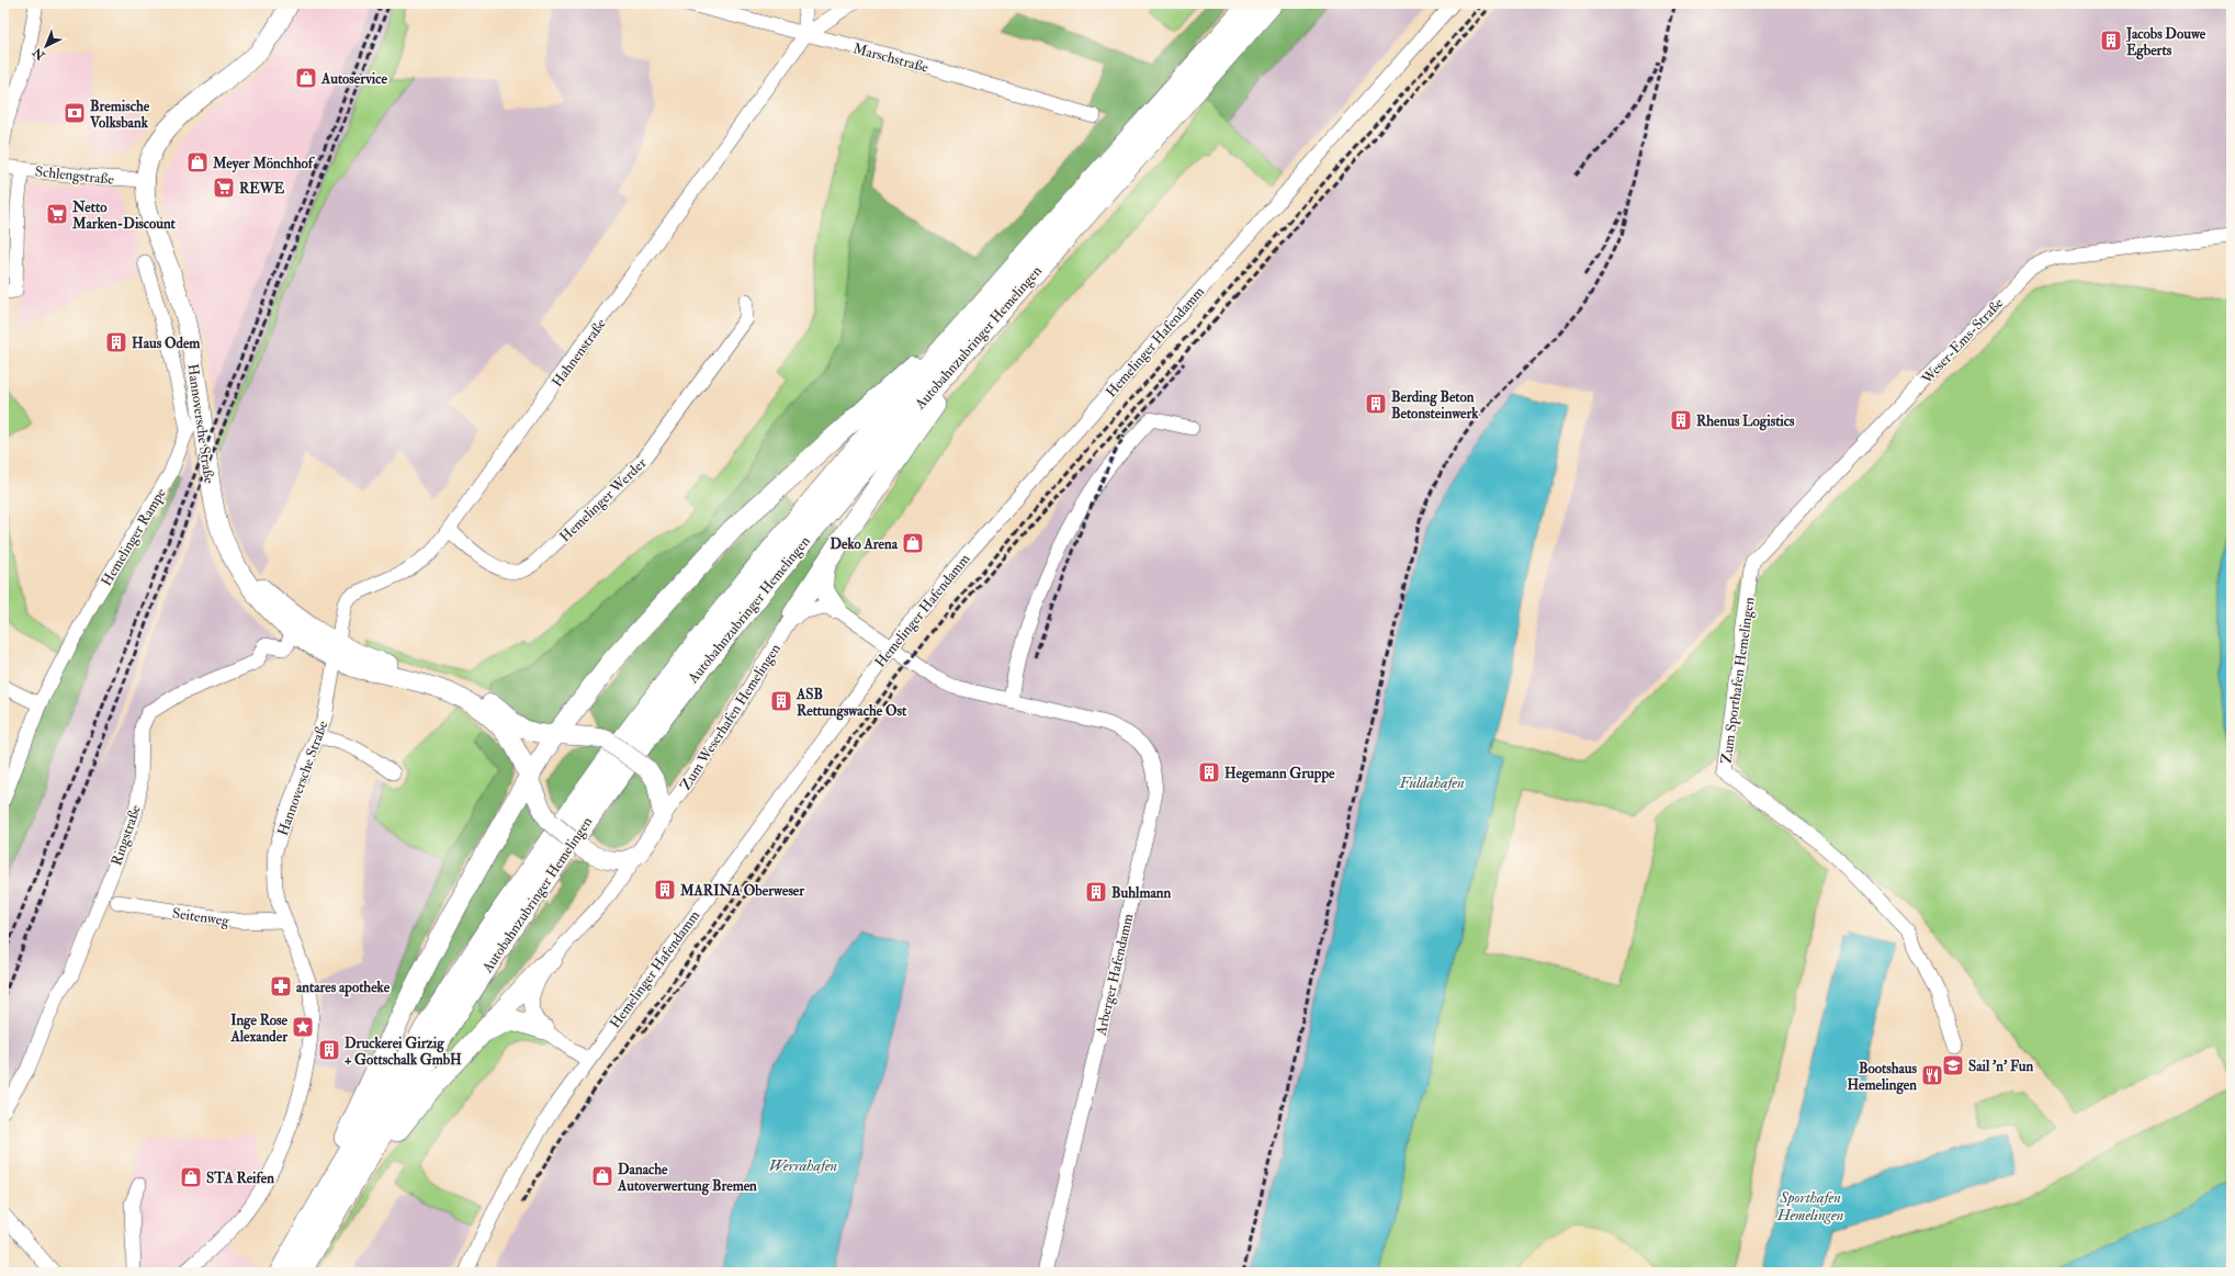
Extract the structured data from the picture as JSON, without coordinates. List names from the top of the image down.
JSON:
{
  "streets": {
    "highway": ["Autobahnzubringer Hemelingen"],
    "main road": ["Hannoversche Straße"],
    "street": [
      "Marschstraße",
      "Schlengstraße",
      "Weser-Ems-Straße",
      "Hemelinger Hafendamm",
      "Hahnenstraße",
      "Hemelinger Werder",
      "Hemelinger Rampe",
      "Zum Sporthafen Hemelingen",
      "Zum Weserhafen Hemelingen",
      "Ringstraße",
      "Seitenweg",
      "Arberger Hafendamm"
    ]
  },
  "crossings": [
    ["Marschstraße", "Hahnenstraße"],
    ["Schlengstraße", "Hannoversche Straße"],
    ["Weser-Ems-Straße", "Zum Sporthafen Hemelingen"],
    ["Hemelinger Hafendamm", "Arberger Hafendamm"],
    ["Hahnenstraße", "Hannoversche Straße"],
    ["Hahnenstraße", "Hemelinger Werder"],
    ["Hannoversche Straße", "Ringstraße"],
    ["Hannoversche Straße", "Seitenweg"]
  ],
  "water": ["Fuldahafen", "Werrahafen", "Sporthafen Hemelingen"],
  "places": {
    "building": [
      "Jacobs Douwe Egberts",
      "Haus Odem",
      "Berding Beton Betonsteinwerk",
      "Rhenus Logistics",
      "ASB Rettungswache Ost",
      "Hegemann Gruppe",
      "MARINA Oberweser",
      "Buhlmann",
      "Druckerei Girzig + Gottschalk GmbH"
    ],
    "shop": [
      "Autoservice",
      "Meyer Mönchhof",
      "Deko Arena",
      "Danache Autoverwertung Bremen",
      "STA Reifen"
    ],
    "bank": ["Bremische Volksbank"],
    "supermarket": ["REWE", "Netto Marken-Discount"],
    "pharmacy": ["antares apotheke"],
    "place": ["Inge Rose Alexander"],
    "school or university": ["Sail 'n' Fun"],
    "restaurant": ["Bootshaus Hemelingen"]
  },
  "north": "bottom left"
}
